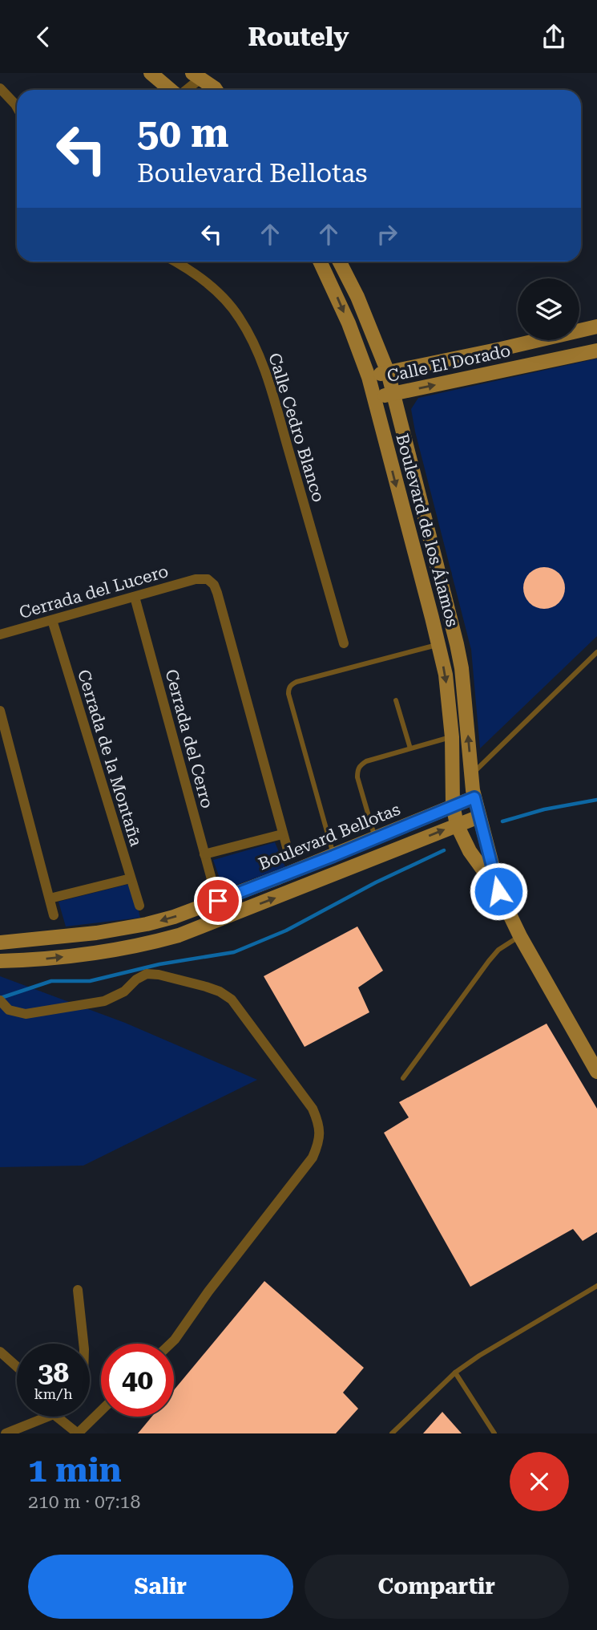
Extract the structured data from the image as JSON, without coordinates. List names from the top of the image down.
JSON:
{
  "streets": {
    "street": [
      "Calle El Dorado",
      "Calle Cedro Blanco",
      "Boulevard de los Álamos",
      "Cerrada del Lucero",
      "Cerrada del Cerro",
      "Cerrada de la Montaña",
      "Boulevard Bellotas"
    ]
  },
  "crossings": [
    ["Calle El Dorado", "Boulevard de los Álamos"],
    ["Boulevard de los Álamos", "Boulevard Bellotas"],
    ["Cerrada del Lucero", "Cerrada del Cerro"],
    ["Cerrada del Lucero", "Cerrada de la Montaña"],
    ["Cerrada del Cerro", "Boulevard Bellotas"]
  ],
  "page": {
    "header": "Routely",
    "turn": ["50 m", "Boulevard Bellotas"],
    "speed": "38 km/h",
    "limit": "40",
    "heading": ["1 min", "210 m · 07:18"],
    "buttons": ["Salir", "Compartir"]
  }
}
